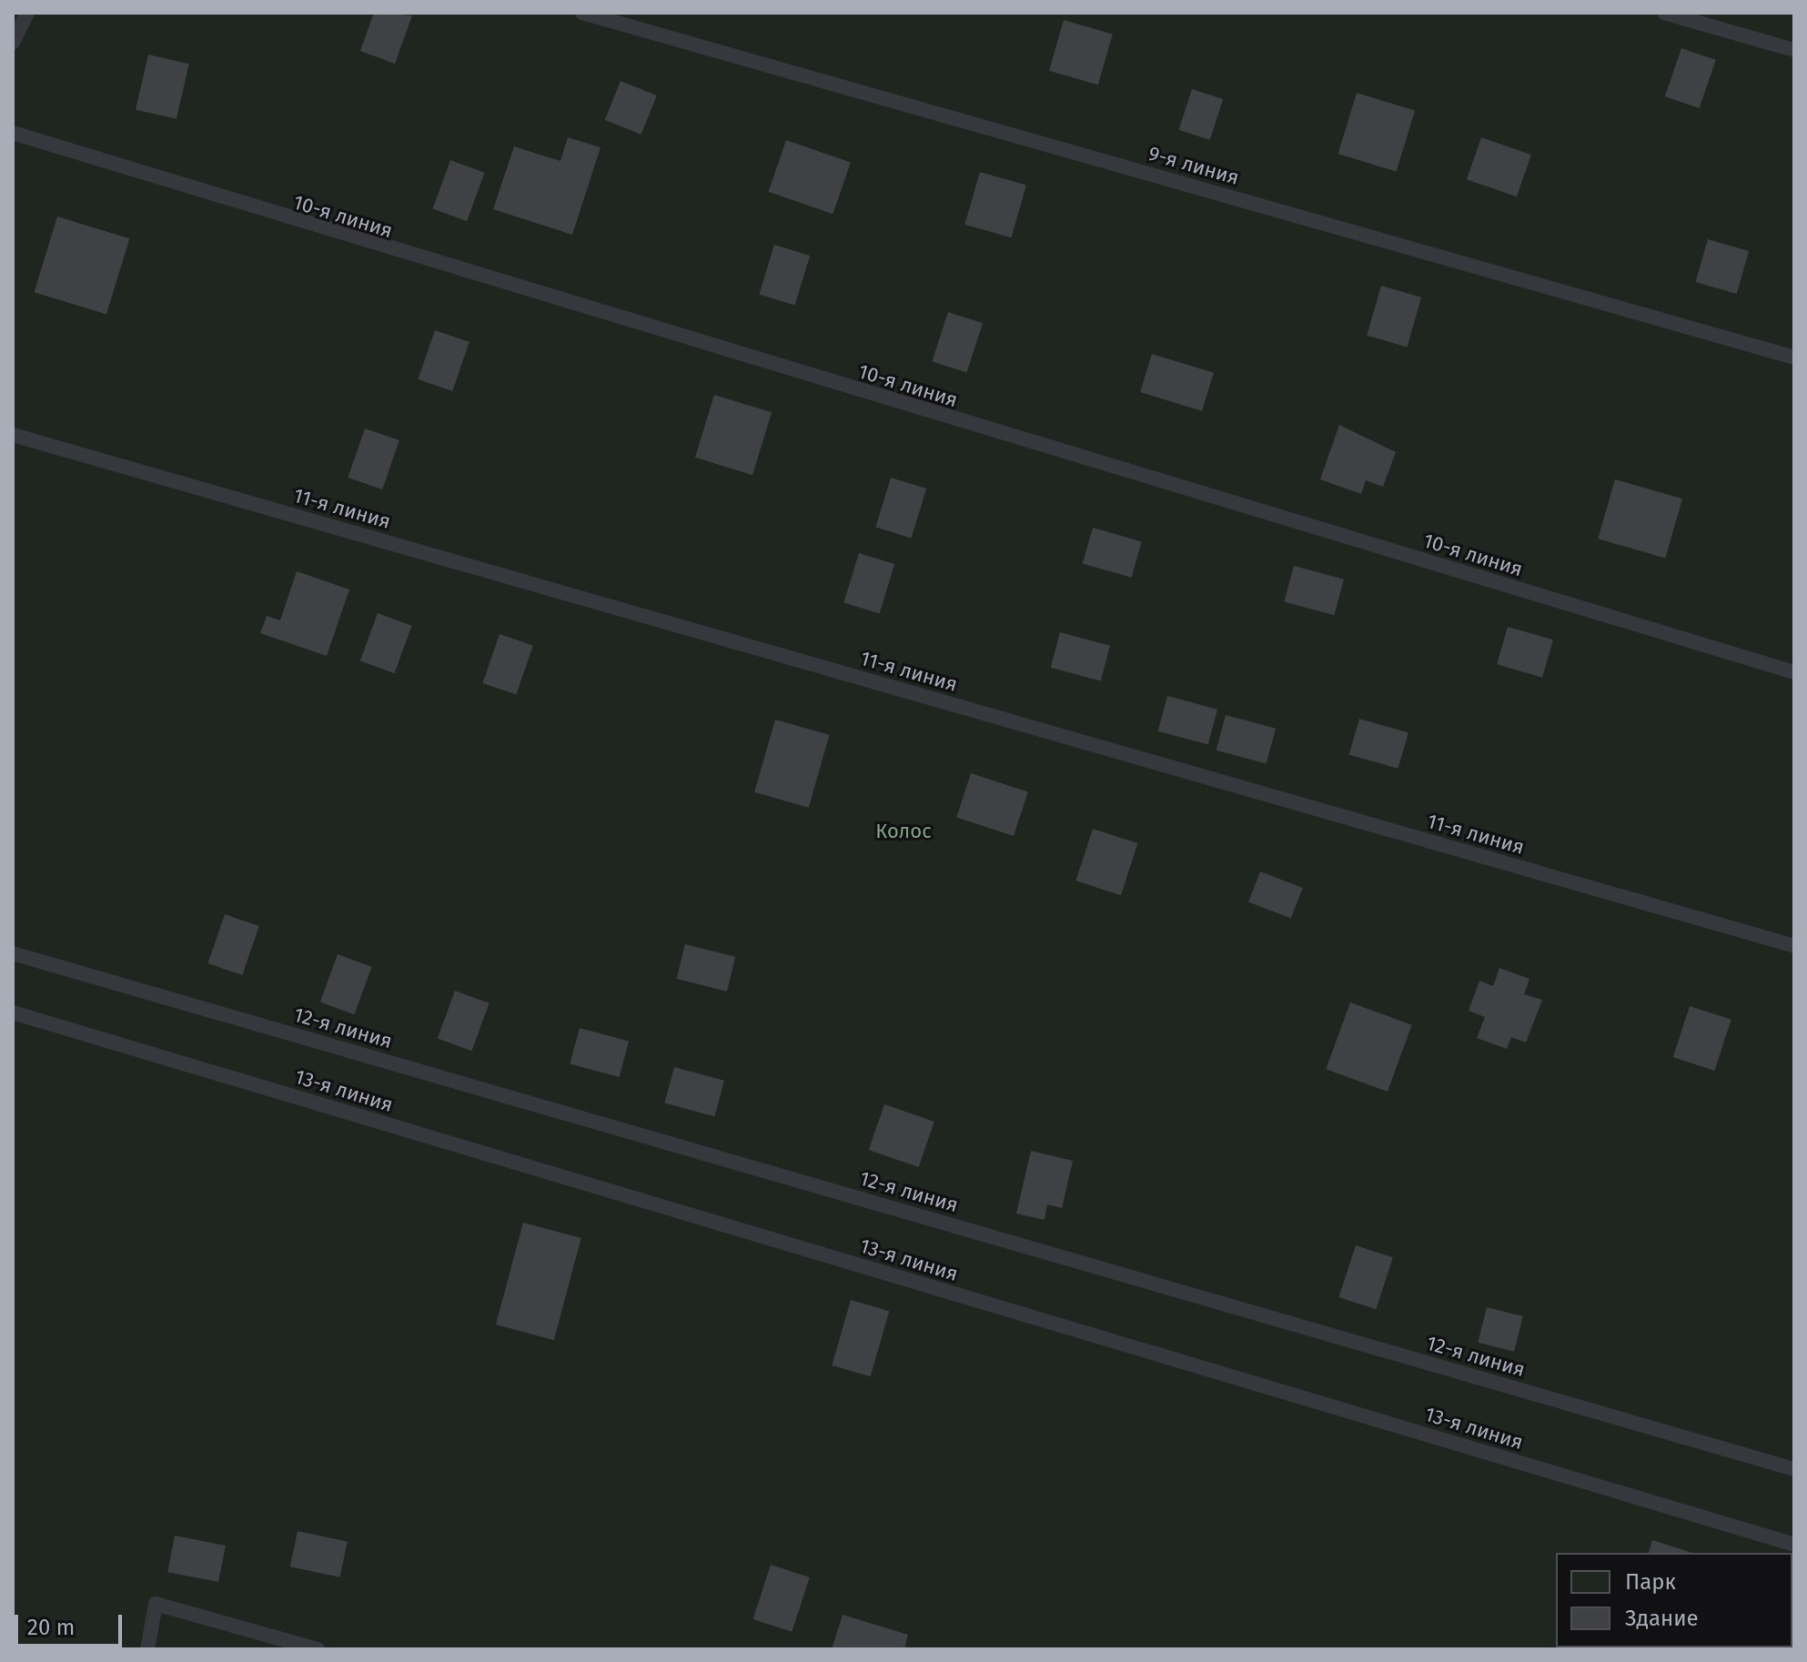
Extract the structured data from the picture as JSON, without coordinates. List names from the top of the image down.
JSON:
{
  "streets": {
    "lane": [
      "9-я линия",
      "10-я линия",
      "11-я линия",
      "12-я линия",
      "13-я линия"
    ]
  },
  "parks": ["Колос"],
  "legend": ["Парк", "Здание"],
  "scale_bar": "20 m"
}
